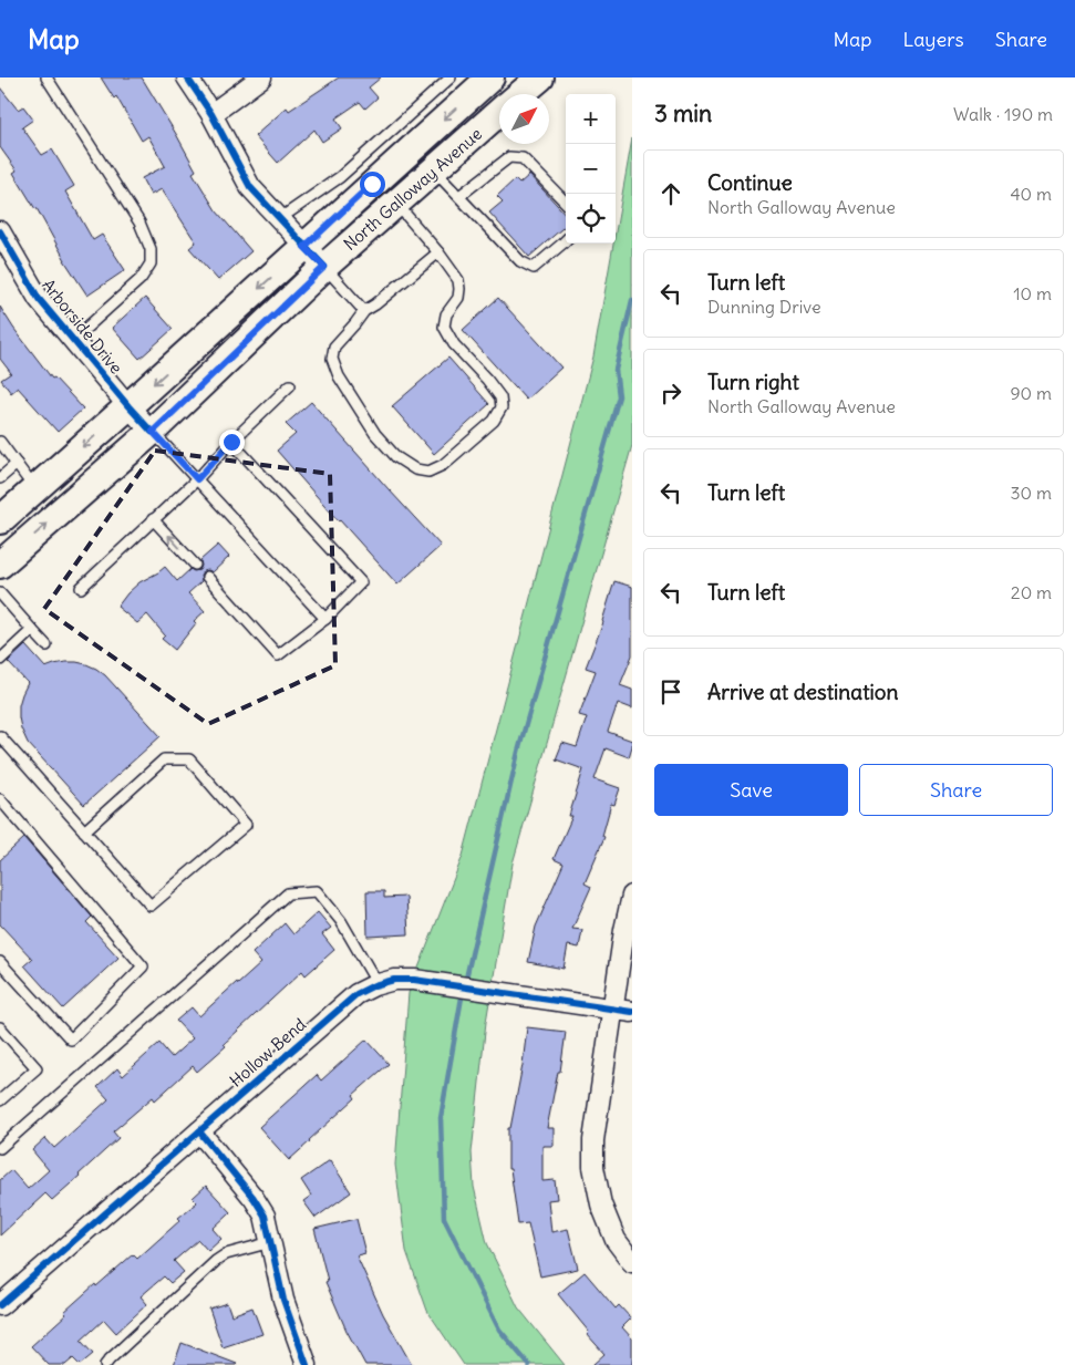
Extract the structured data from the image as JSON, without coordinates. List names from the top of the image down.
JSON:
{
  "streets": {
    "main road": ["North Galloway Avenue"],
    "street": ["Arborside Drive", "Hollow Bend"]
  },
  "crossings": [
    ["North Galloway Avenue", "Arborside Drive"]
  ],
  "north": "top right",
  "page": {
    "header": "Map",
    "nav": ["Map", "Layers", "Share"],
    "heading": ["3 min", "Walk · 190 m"],
    "map_buttons": ["+", "−"],
    "list": [
      ["Continue", "North Galloway Avenue", "40 m"],
      ["Turn left", "Dunning Drive", "10 m"],
      ["Turn right", "North Galloway Avenue", "90 m"],
      ["Turn left", "30 m"],
      ["Turn left", "20 m"],
      "Arrive at destination"
    ],
    "buttons": ["Save", "Share"]
  }
}
